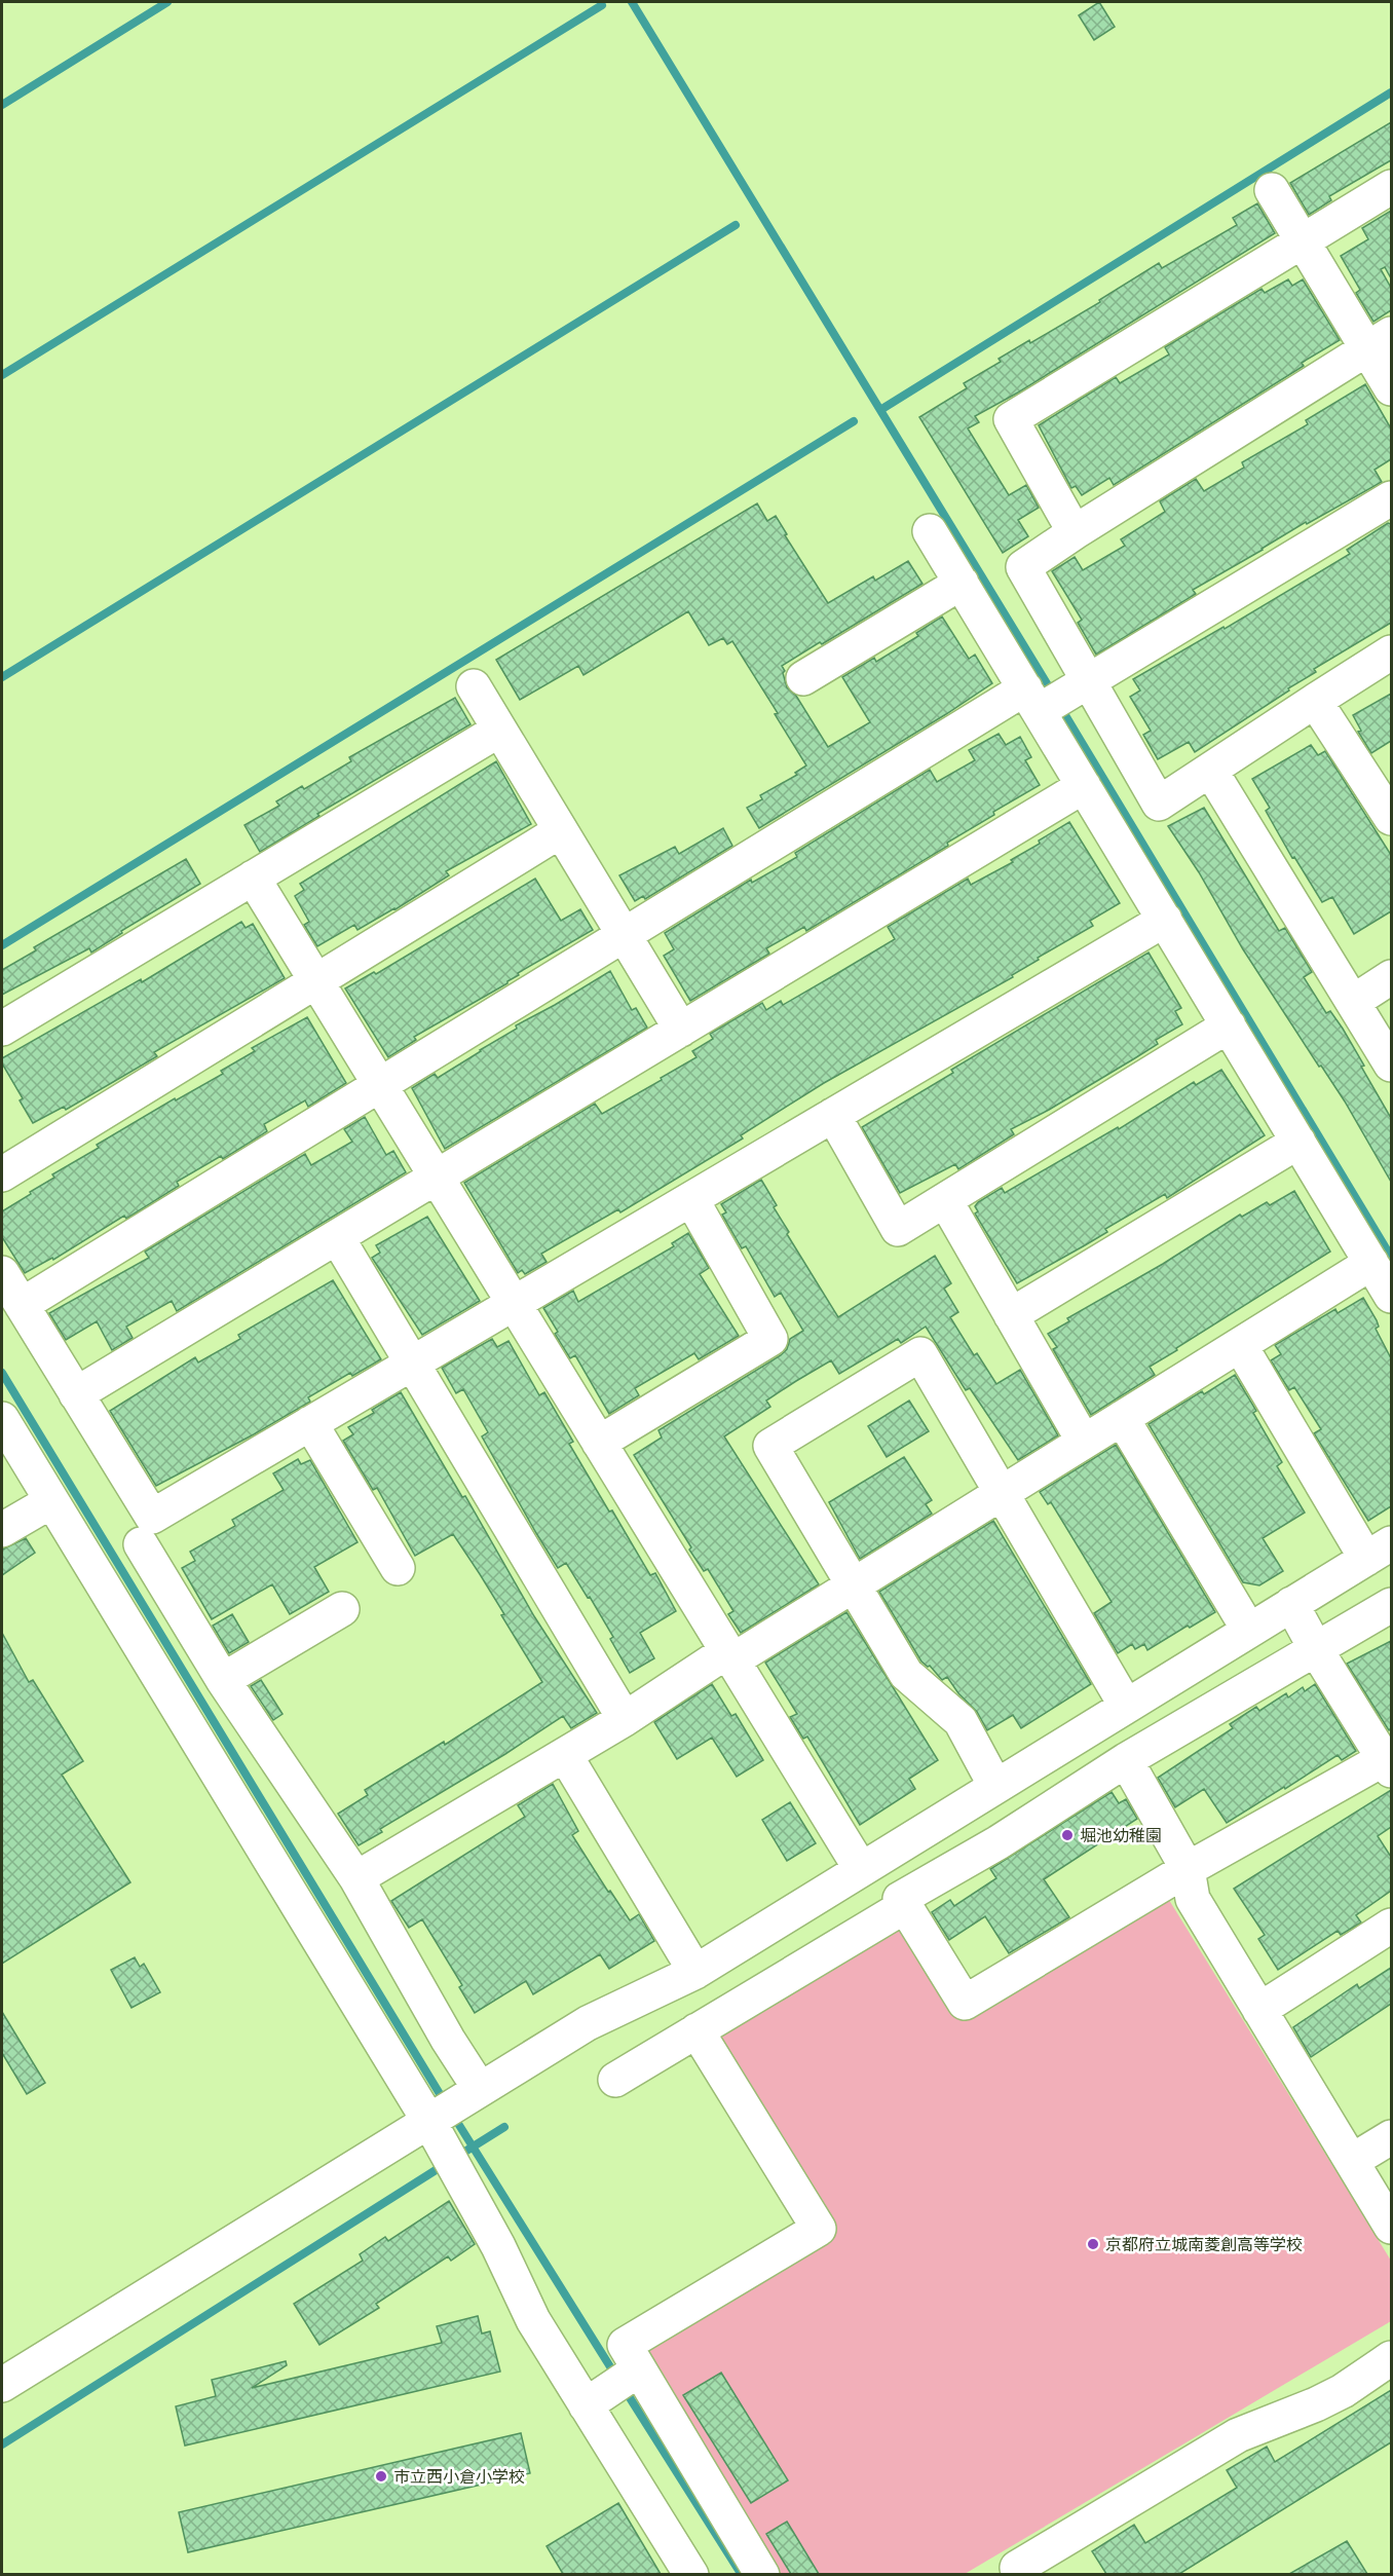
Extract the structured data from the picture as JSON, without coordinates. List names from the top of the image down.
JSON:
{
  "places": ["堀池幼稚園", "京都府立城南菱創高等学校", "市立西小倉小学校"]
}
